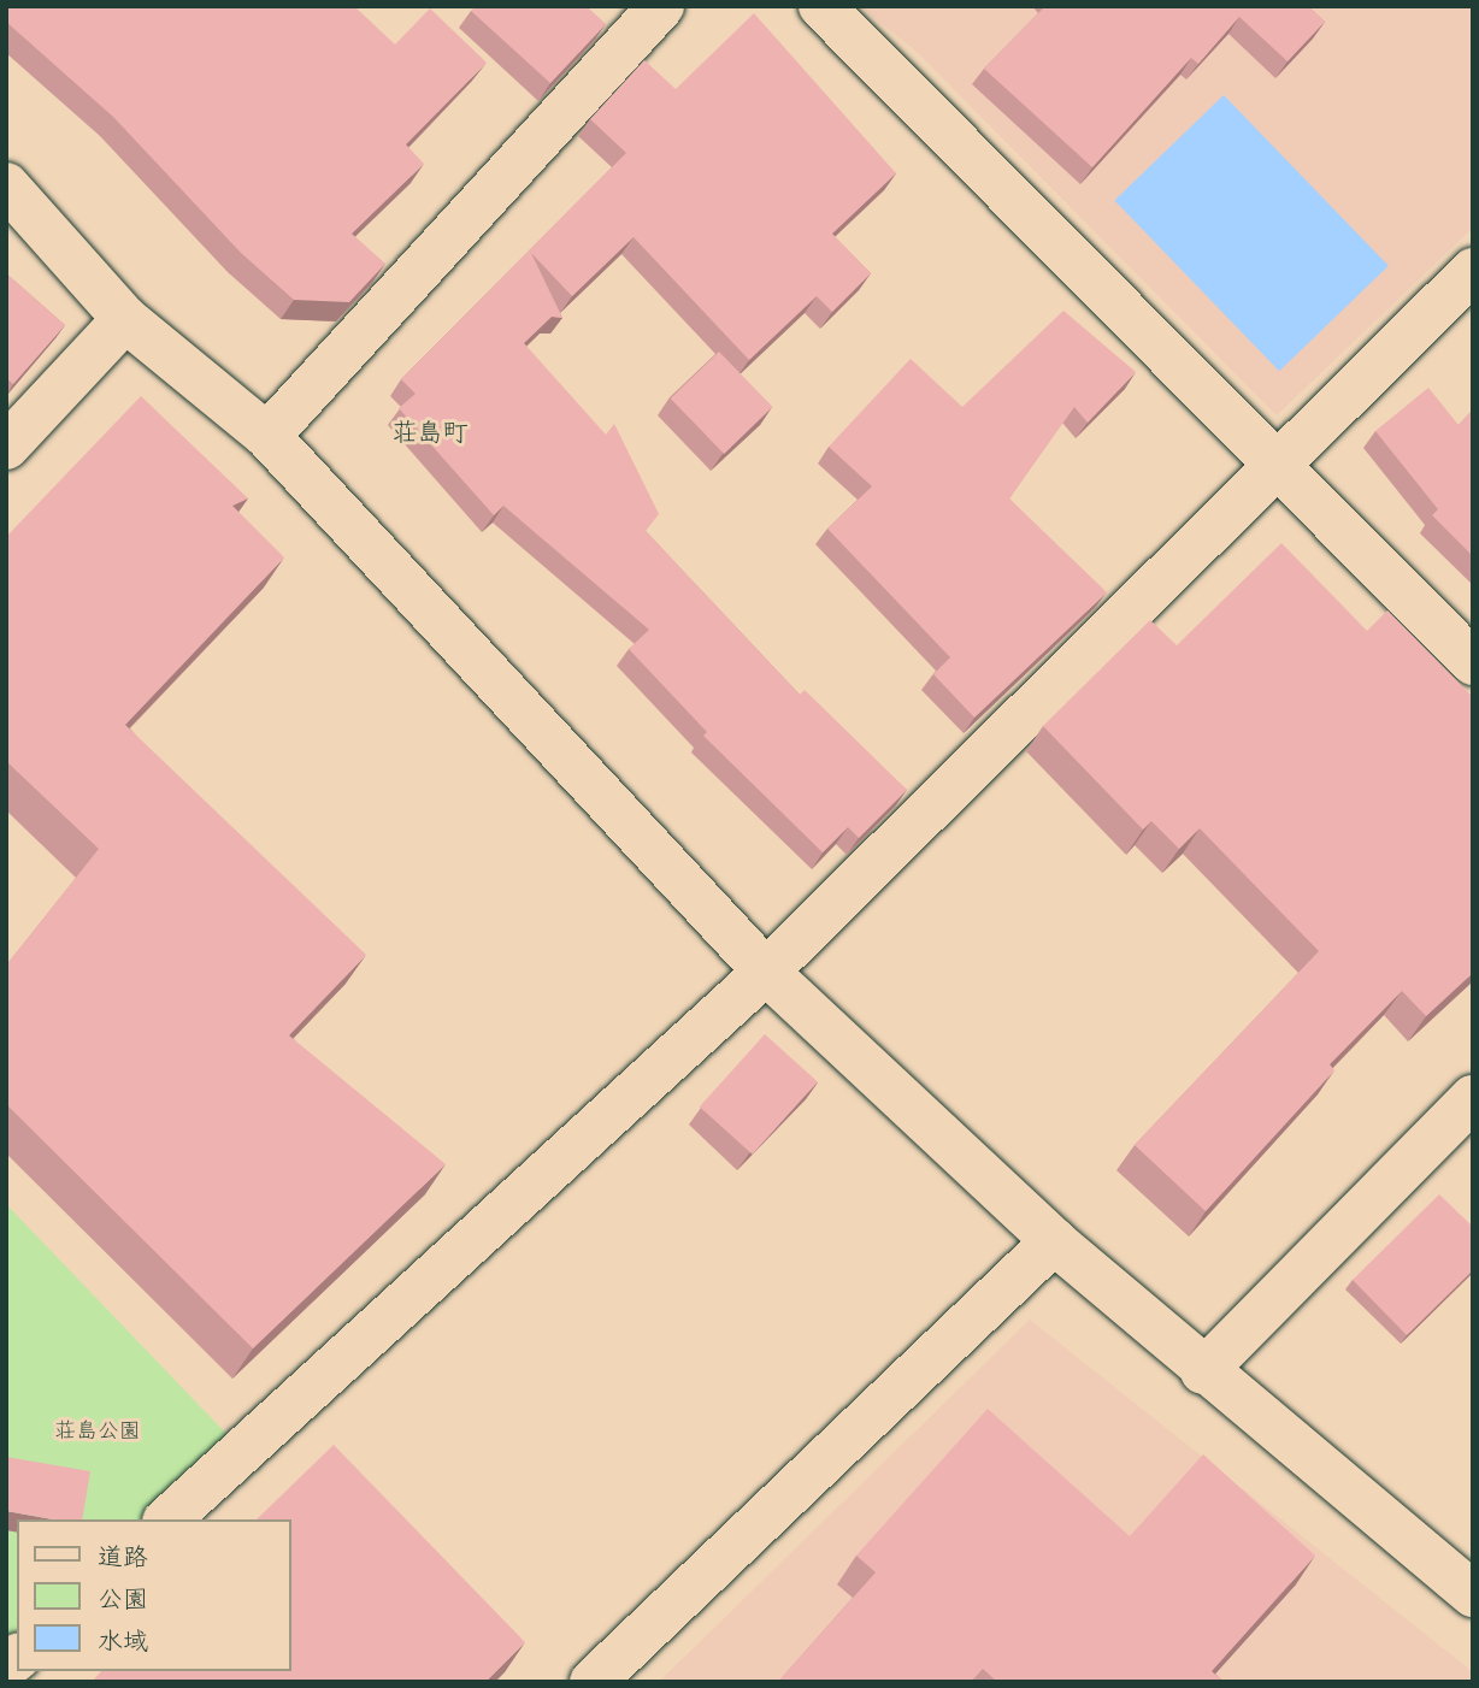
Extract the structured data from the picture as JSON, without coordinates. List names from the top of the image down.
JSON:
{
  "districts": ["荘島町"],
  "parks": ["荘島公園"],
  "legend": ["道路", "公園", "水域"]
}
